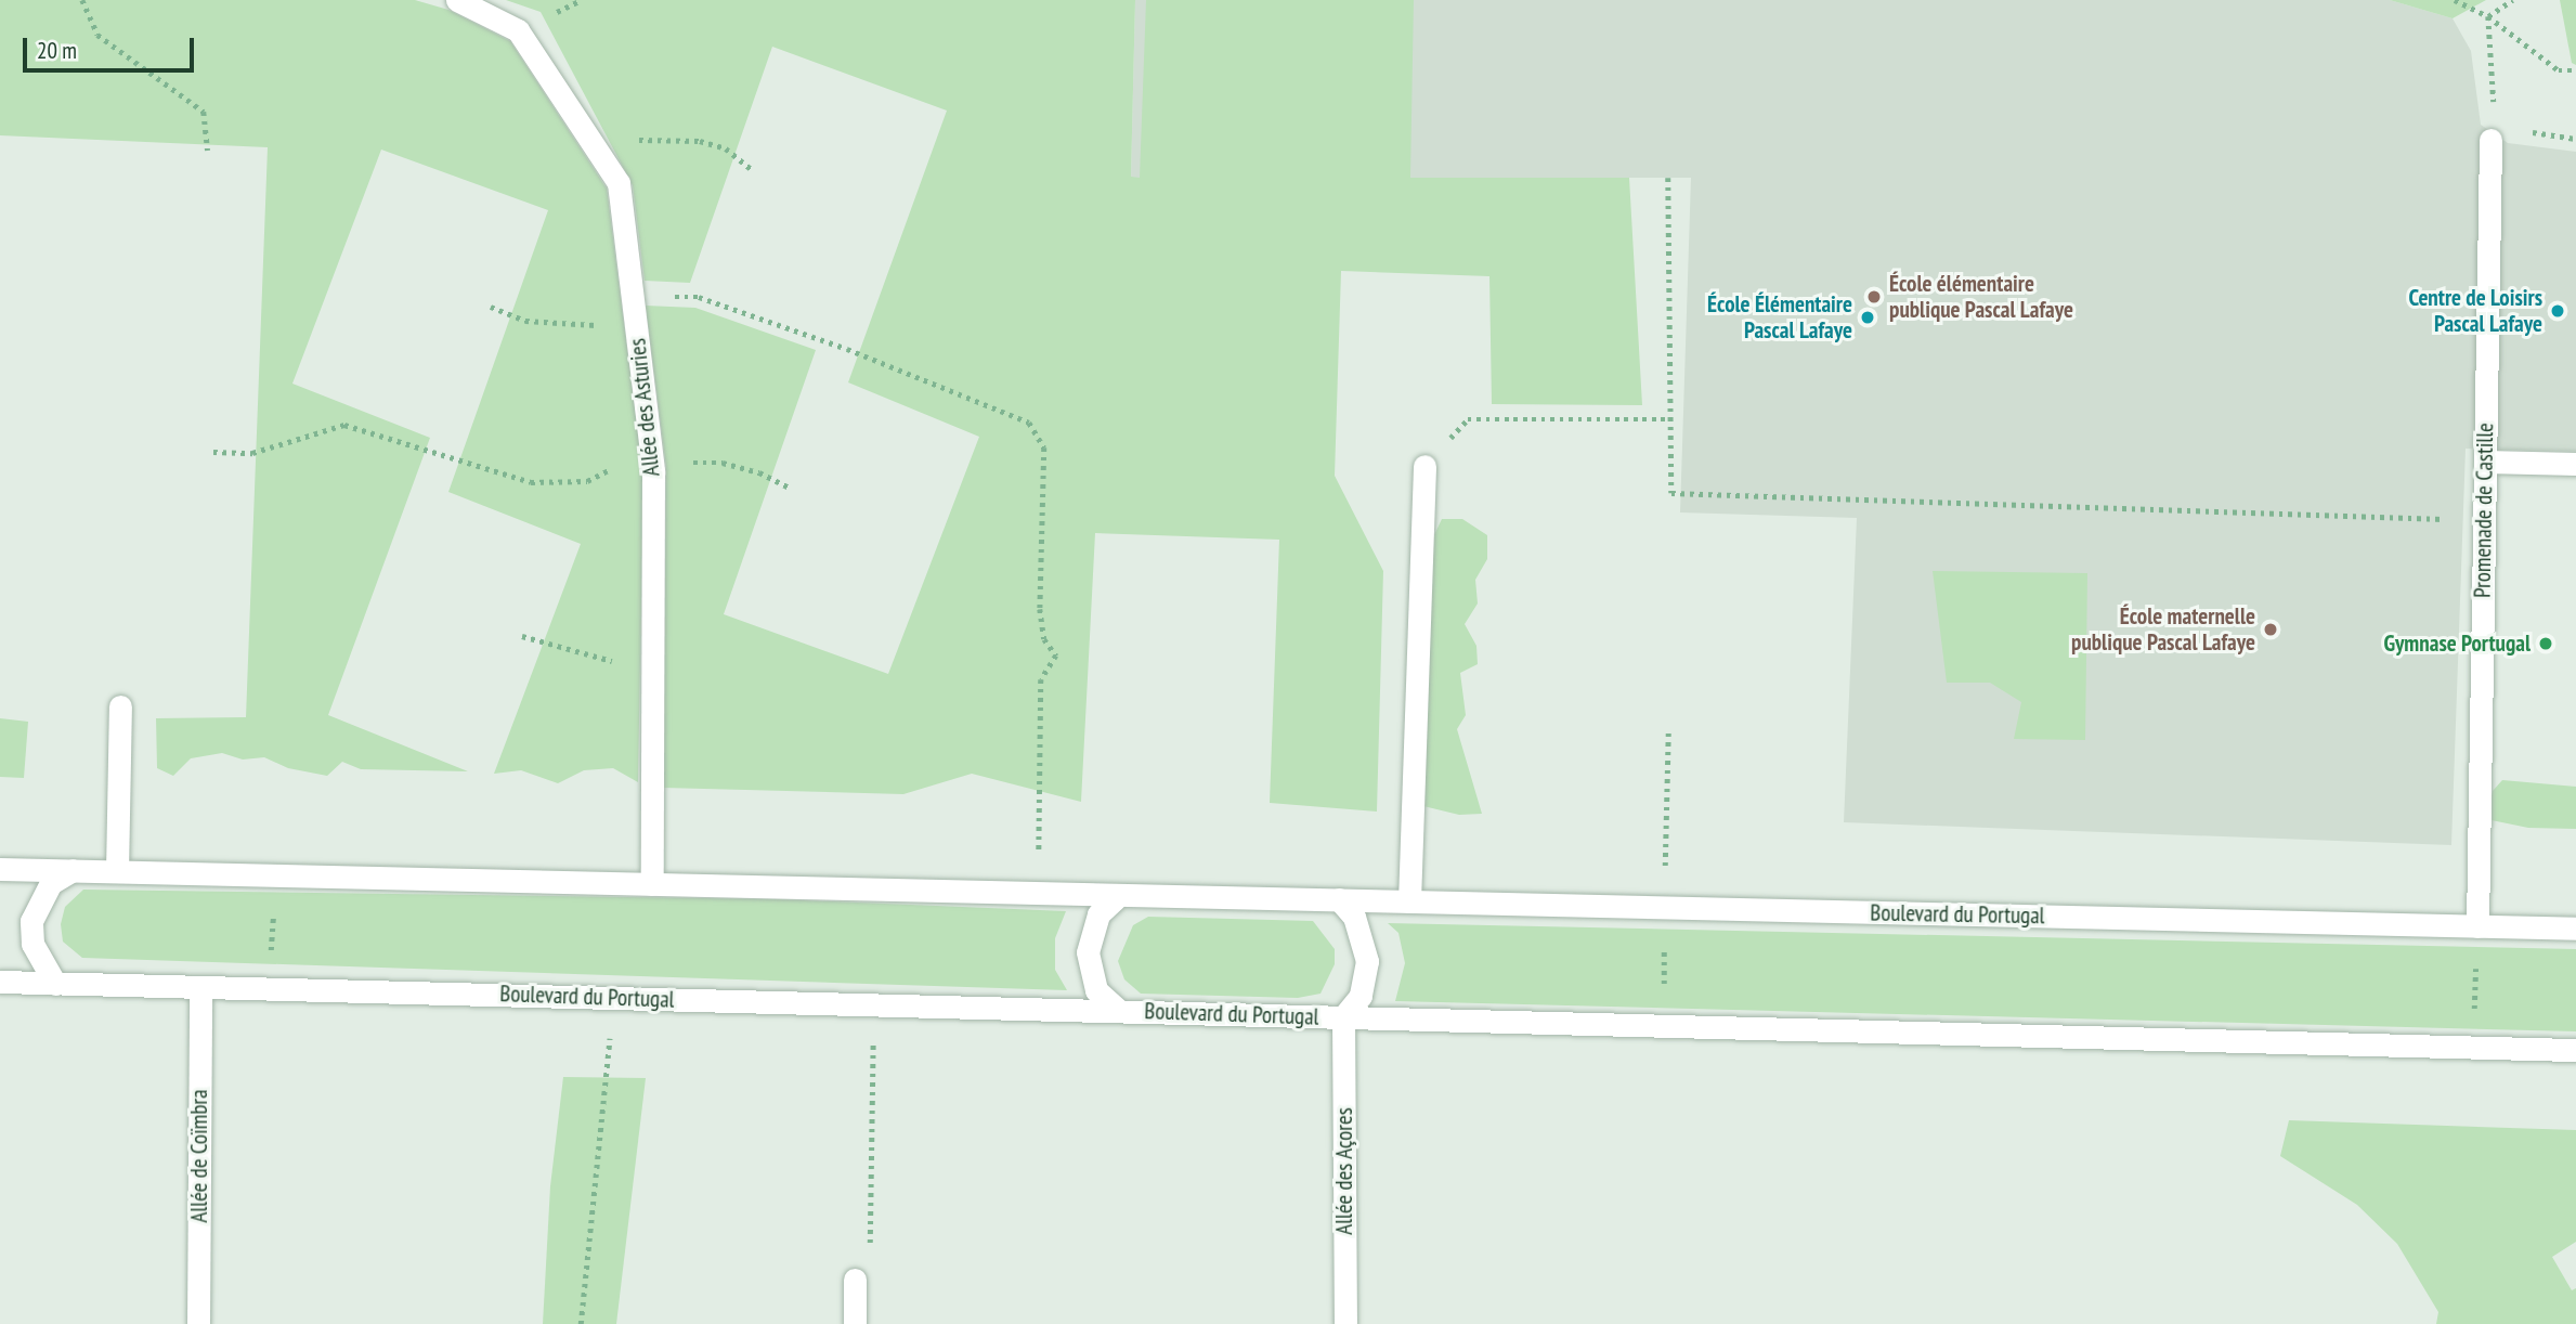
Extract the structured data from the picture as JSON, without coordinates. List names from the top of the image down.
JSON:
{
  "streets": {
    "street": [
      "Allée des Asturies",
      "Promenade de Castille",
      "Boulevard du Portugal",
      "Allée de Coïmbra",
      "Allée des Açores"
    ]
  },
  "crossings": [
    ["Allée des Asturies", "Boulevard du Portugal"],
    ["Promenade de Castille", "Boulevard du Portugal"],
    ["Boulevard du Portugal", "Allée de Coïmbra"],
    ["Boulevard du Portugal", "Allée des Açores"]
  ],
  "places": [
    "École élémentaire publique Pascal Lafaye",
    "Centre de Loisirs Pascal Lafaye",
    "École Élémentaire Pascal Lafaye",
    "École maternelle publique Pascal Lafaye",
    "Gymnase Portugal"
  ],
  "scale_bar": "20 m"
}
